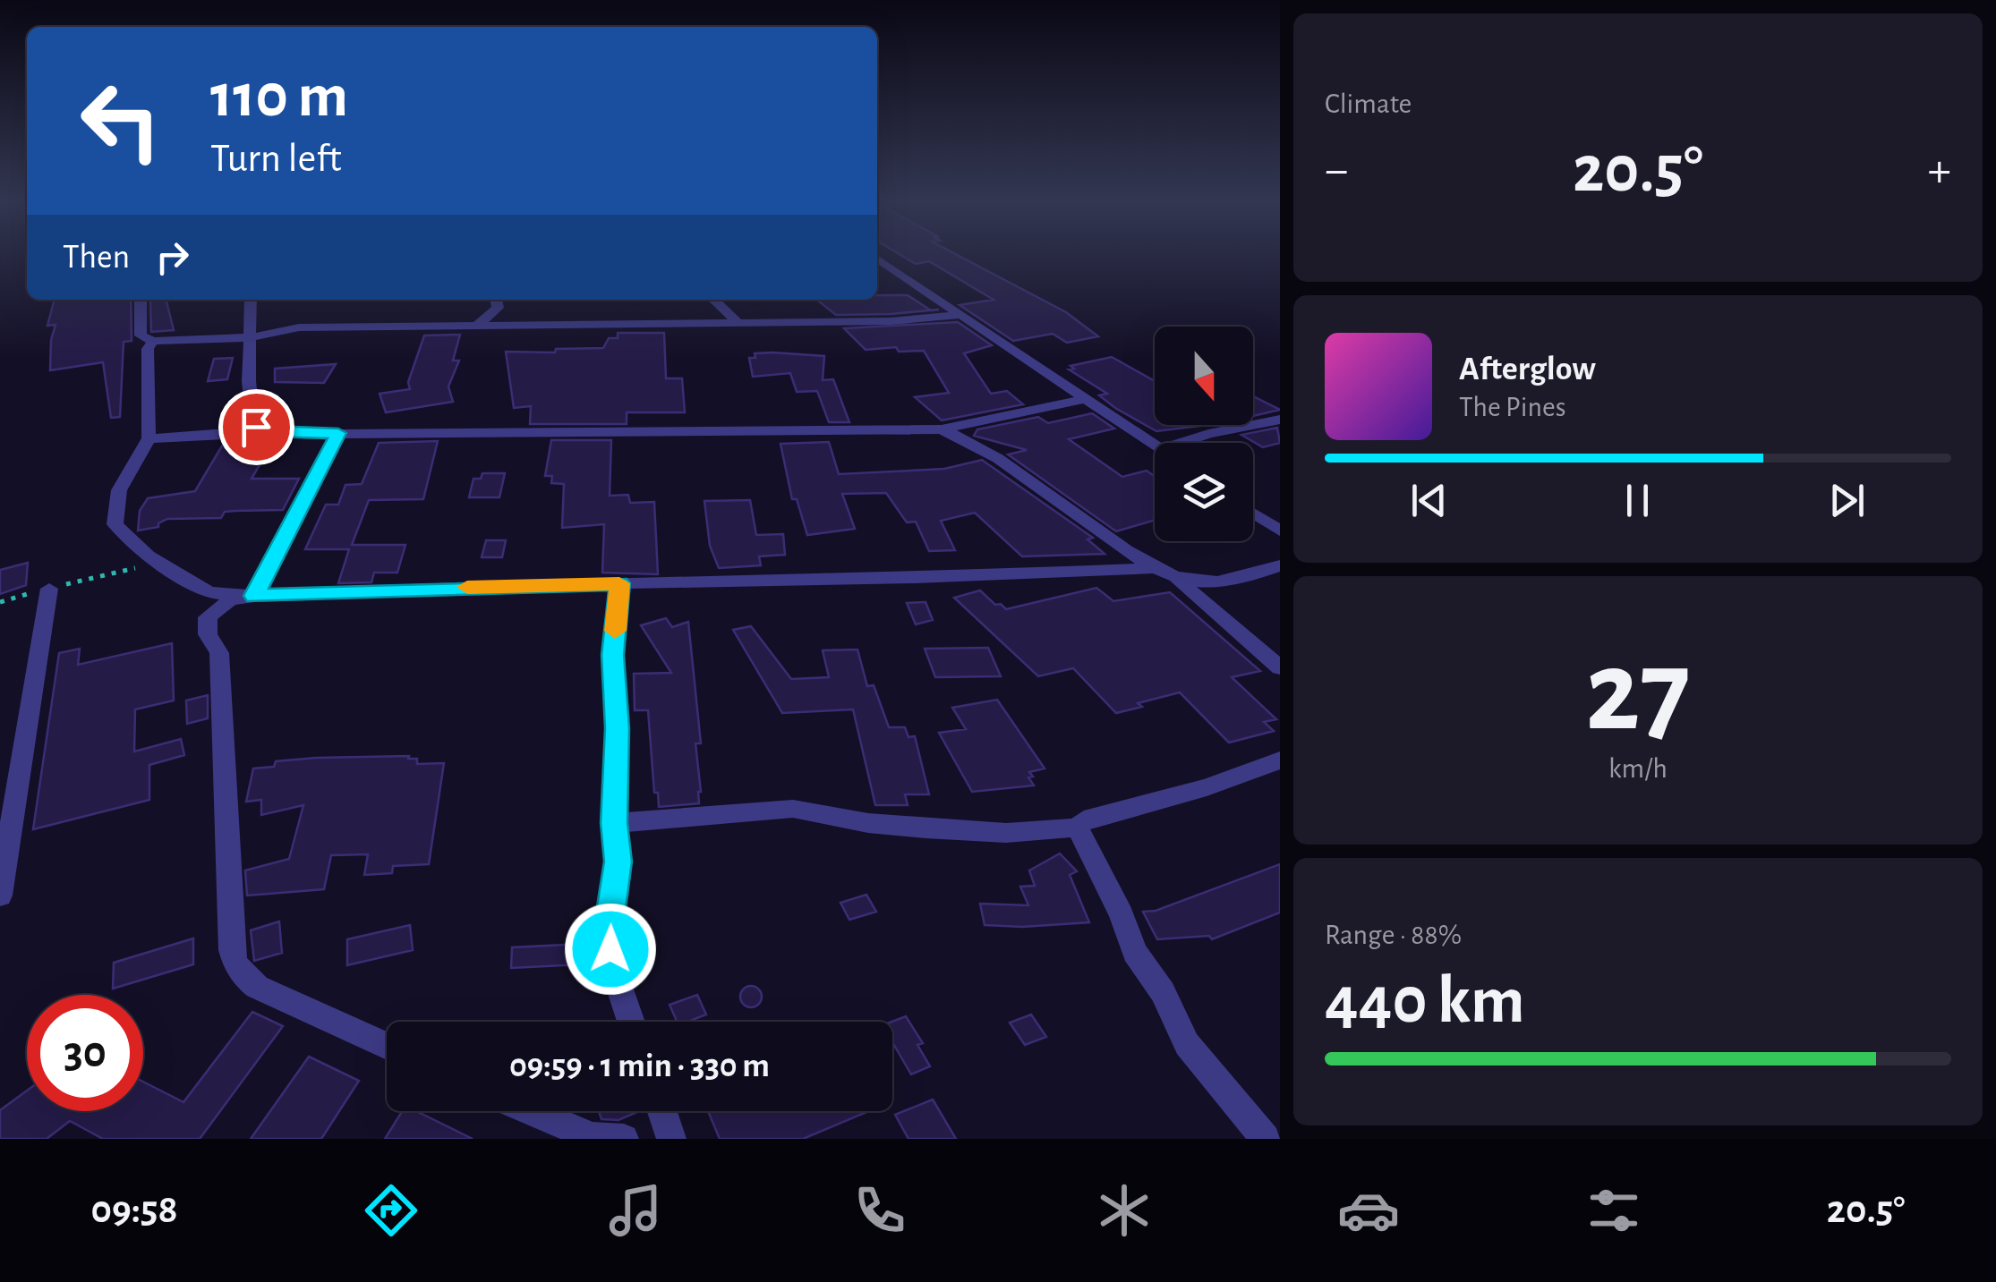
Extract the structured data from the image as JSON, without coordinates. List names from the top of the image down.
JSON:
{
  "north": "bottom",
  "page": {
    "tile": [
      "Climate",
      ["27", "km/h"],
      ["Range · 88%", "440 km"]
    ],
    "turn": ["110 m", "Turn left"],
    "heat": ["−", "20.5°", "+"],
    "then": "Then",
    "song": ["Afterglow", "The Pines"],
    "limit": "30",
    "trip": "09:59 · 1 min · 330 m",
    "tabs": ["09:58", "20.5°"]
  }
}
